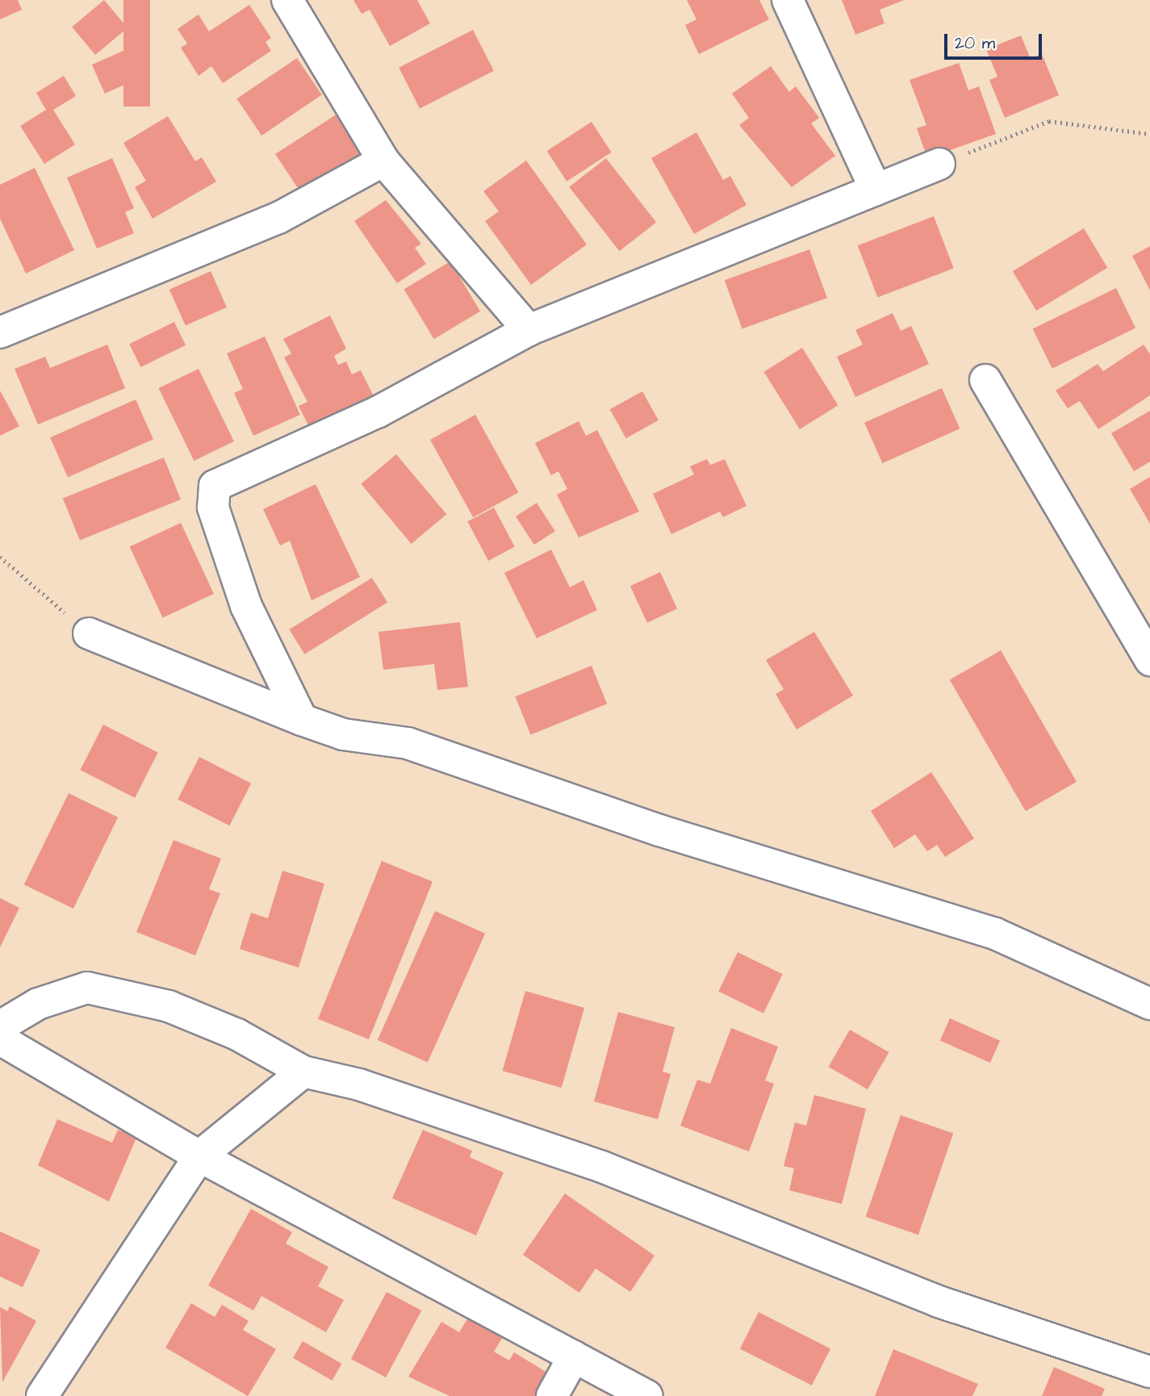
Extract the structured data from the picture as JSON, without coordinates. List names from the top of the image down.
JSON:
{
  "scale_bar": "20 m"
}
